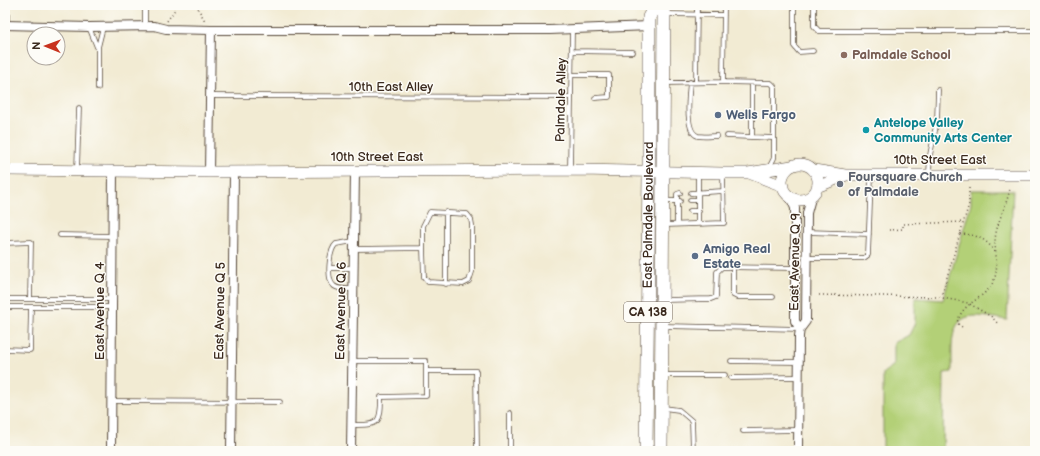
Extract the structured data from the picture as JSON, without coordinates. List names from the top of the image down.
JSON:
{
  "streets": {
    "highway": ["East Palmdale Boulevard", "CA 138"],
    "main road": ["10th Street East"],
    "street": [
      "East Avenue Q 9",
      "East Avenue Q 4",
      "East Avenue Q 5",
      "East Avenue Q 6"
    ],
    "lane": ["10th East Alley", "Palmdale Alley"]
  },
  "crossings": [
    ["10th East Alley", "Palmdale Alley"],
    ["Palmdale Alley", "10th Street East"],
    ["10th Street East", "East Palmdale Boulevard"],
    ["10th Street East", "East Avenue Q 9"],
    ["10th Street East", "East Avenue Q 4"],
    ["10th Street East", "East Avenue Q 5"],
    ["10th Street East", "East Avenue Q 6"]
  ],
  "places": [
    "Palmdale School",
    "Wells Fargo",
    "Antelope Valley Community Arts Center",
    "Foursquare Church of Palmdale",
    "Amigo Real Estate"
  ],
  "north": "left"
}
